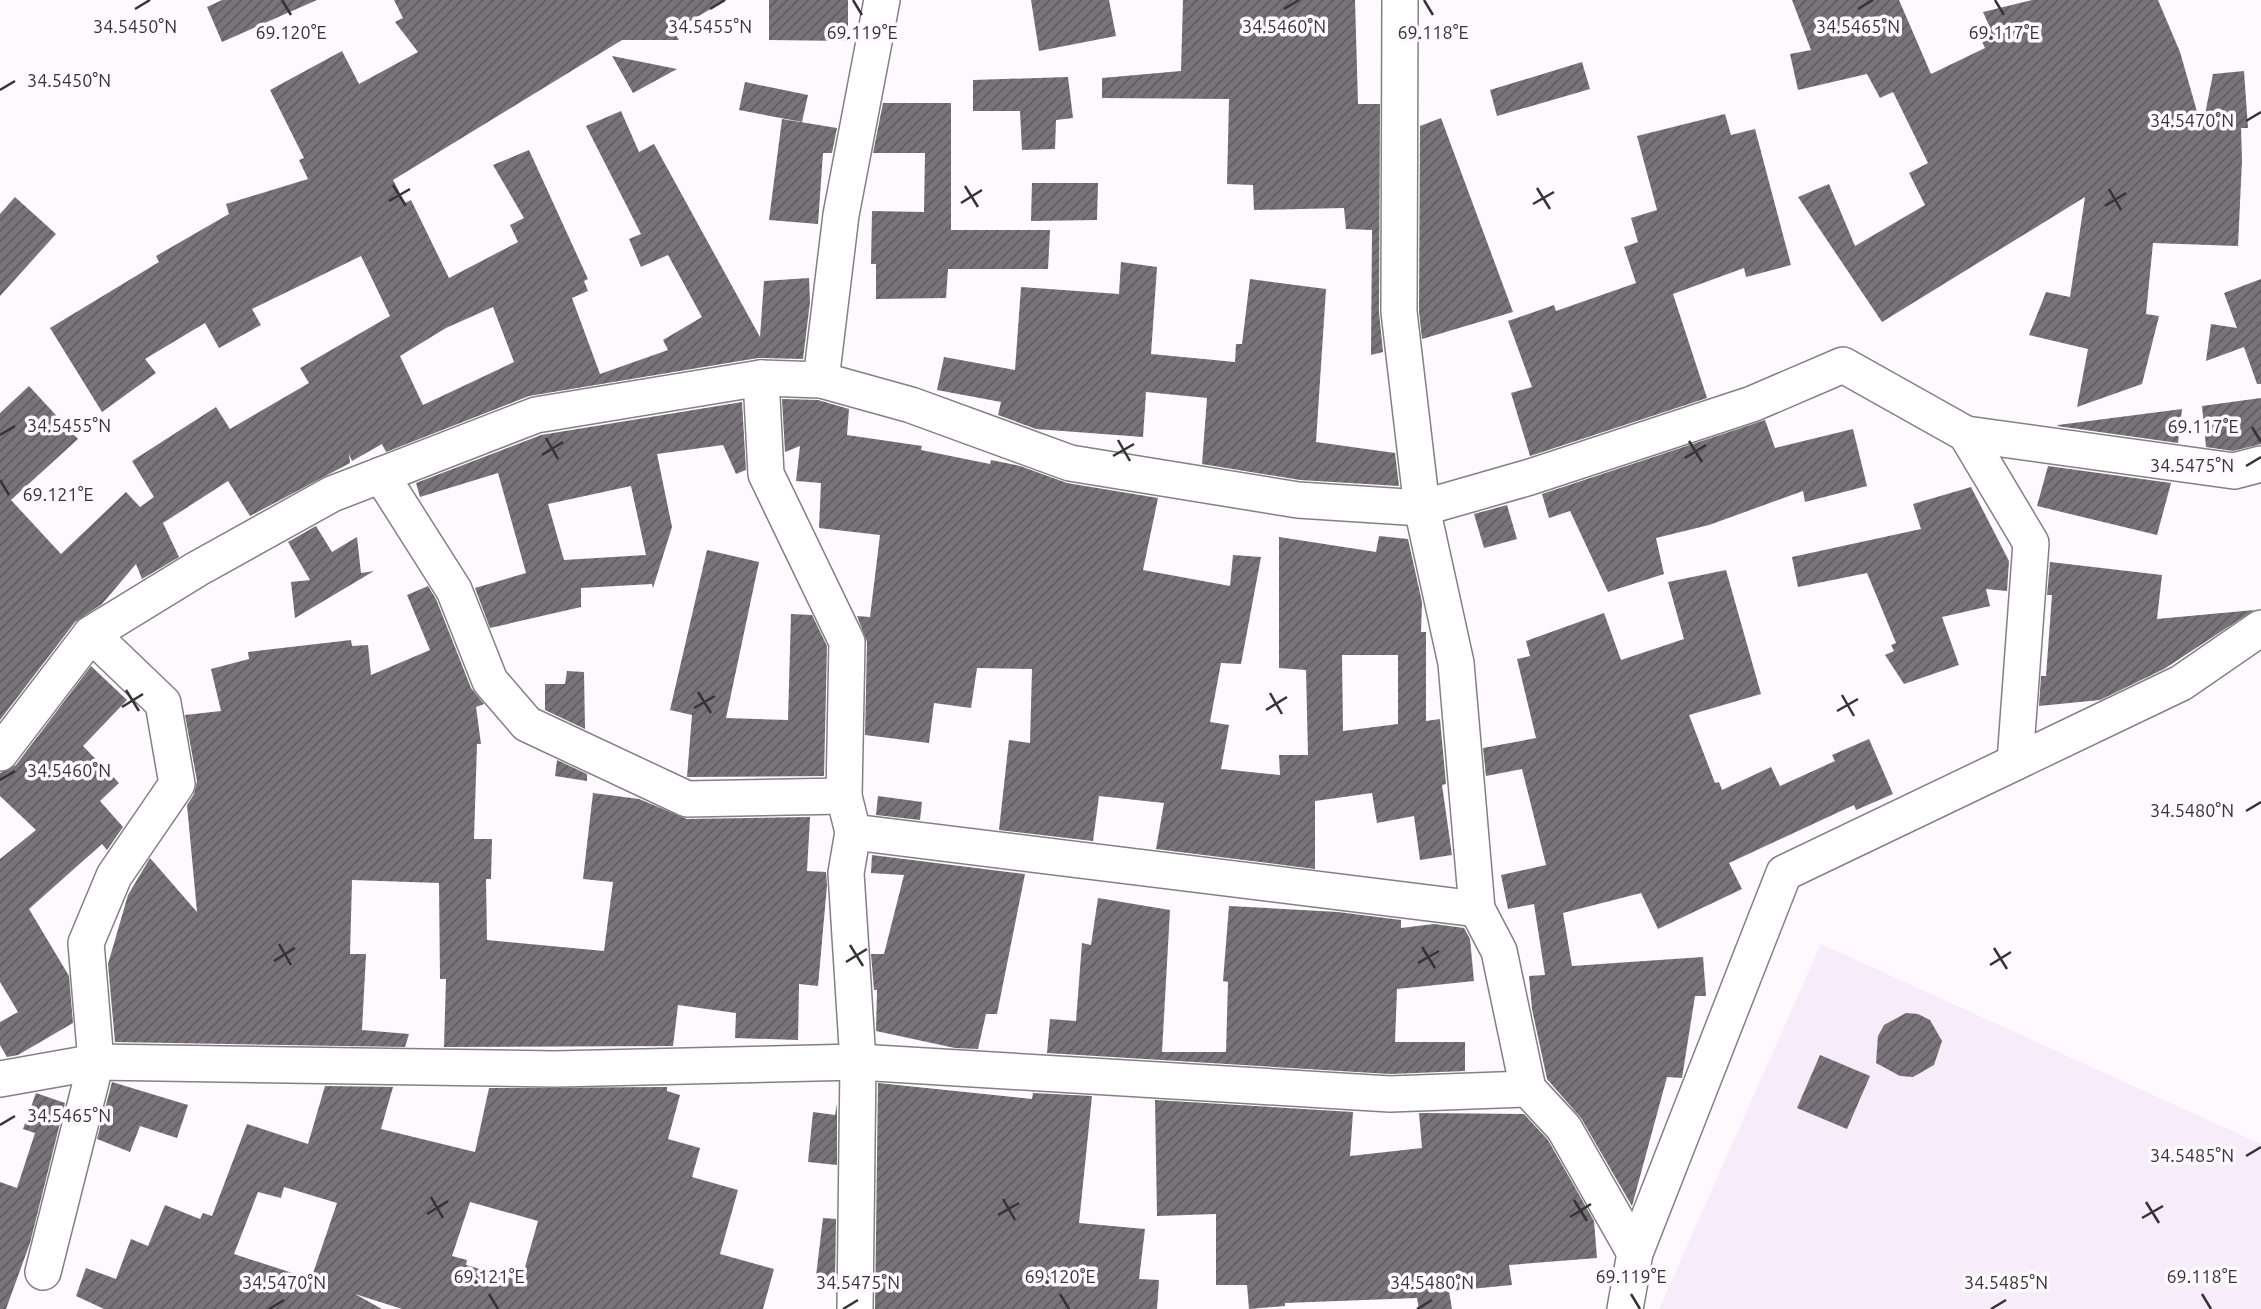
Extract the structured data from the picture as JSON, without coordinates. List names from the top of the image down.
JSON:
{
  "coordinates": [
    "34.5460°N",
    "34.5450°N",
    "34.5455°N",
    "34.5465°N",
    "69.120°E",
    "69.119°E",
    "69.118°E",
    "69.117°E",
    "34.5470°N",
    "34.5475°N",
    "69.121°E",
    "34.5480°N",
    "34.5485°N"
  ]
}
